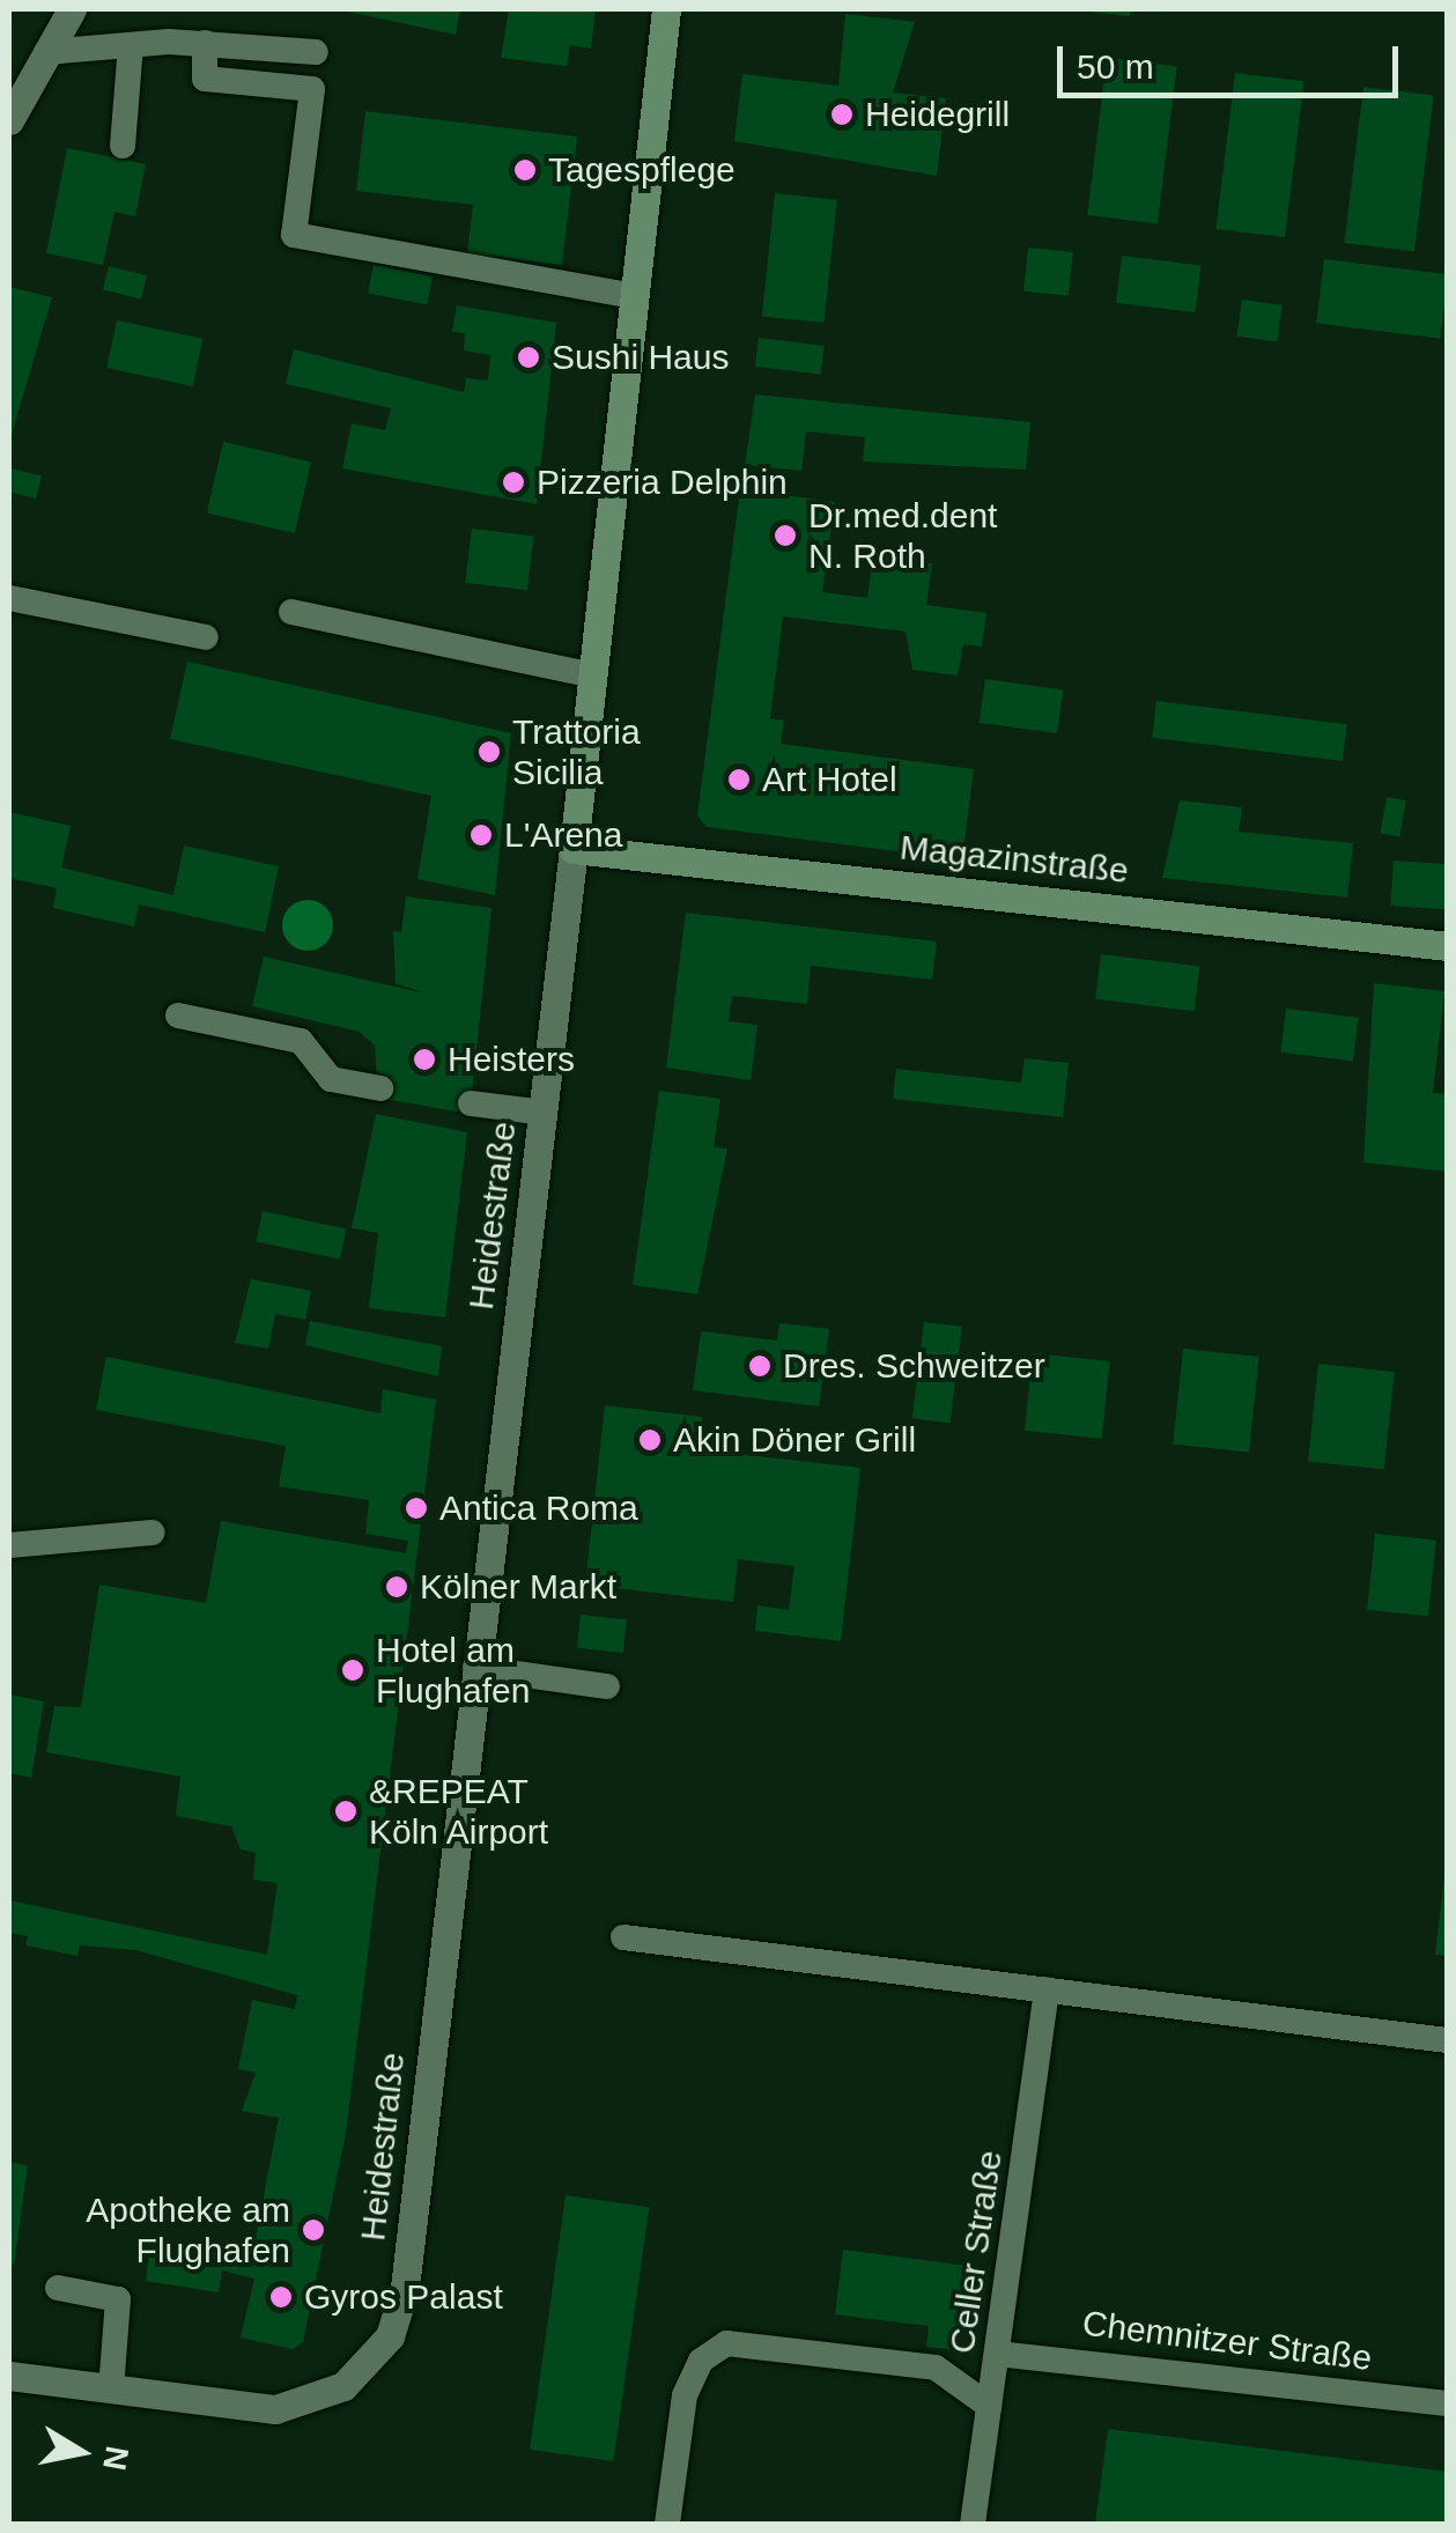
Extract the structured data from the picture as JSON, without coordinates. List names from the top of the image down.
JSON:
{
  "streets": {
    "main road": ["Magazinstraße", "Heidestraße"],
    "lane": ["Celler Straße", "Chemnitzer Straße"]
  },
  "crossings": [
    ["Magazinstraße", "Heidestraße"],
    ["Celler Straße", "Chemnitzer Straße"]
  ],
  "places": [
    "Heidegrill",
    "Tagespflege",
    "Sushi Haus",
    "Pizzeria Delphin",
    "Dr.med.dent N. Roth",
    "Trattoria Sicilia",
    "Art Hotel",
    "L'Arena",
    "Heisters",
    "Dres. Schweitzer",
    "Akin Döner Grill",
    "Antica Roma",
    "Kölner Markt",
    "Hotel am Flughafen",
    "&REPEAT Köln Airport",
    "Apotheke am Flughafen",
    "Gyros Palast"
  ],
  "scale_bar": "50 m",
  "north": "right"
}
